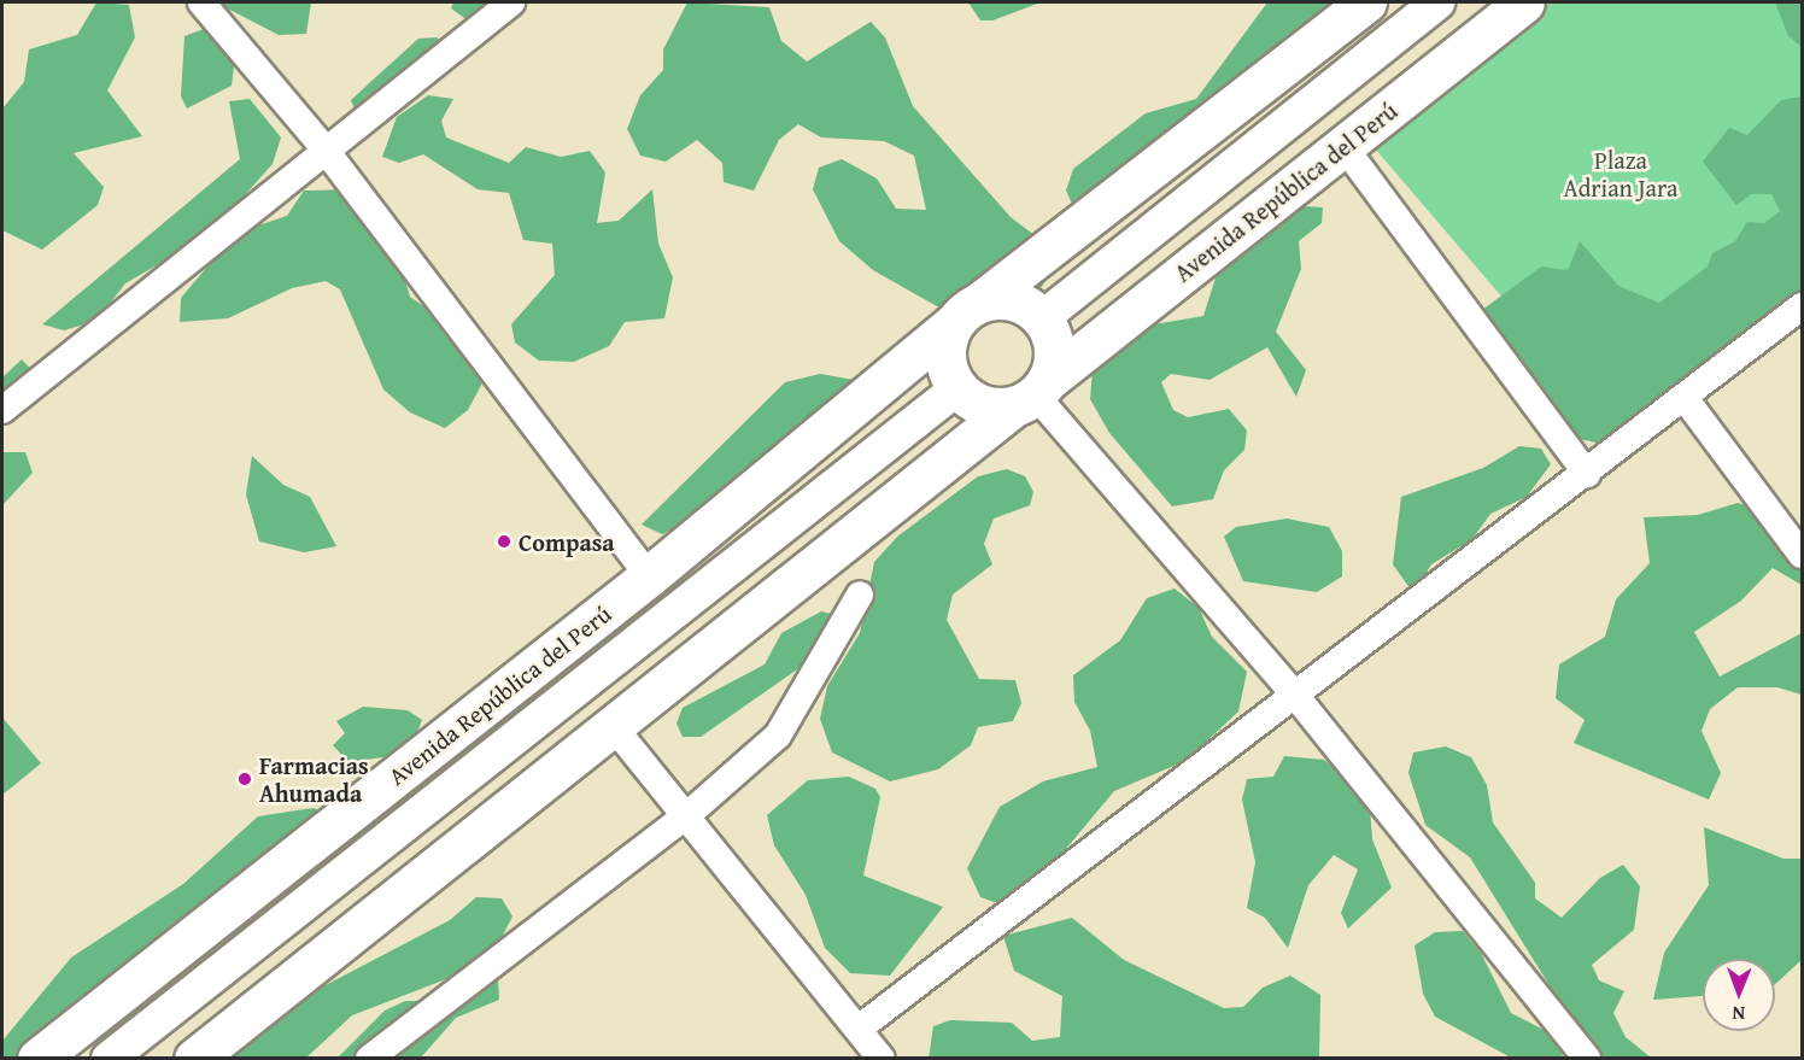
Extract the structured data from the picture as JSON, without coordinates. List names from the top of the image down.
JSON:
{
  "streets": {
    "highway": ["Avenida República del Perú"]
  },
  "parks": ["Plaza Adrian Jara"],
  "places": ["Compasa", "Farmacias Ahumada"],
  "north": "bottom"
}
